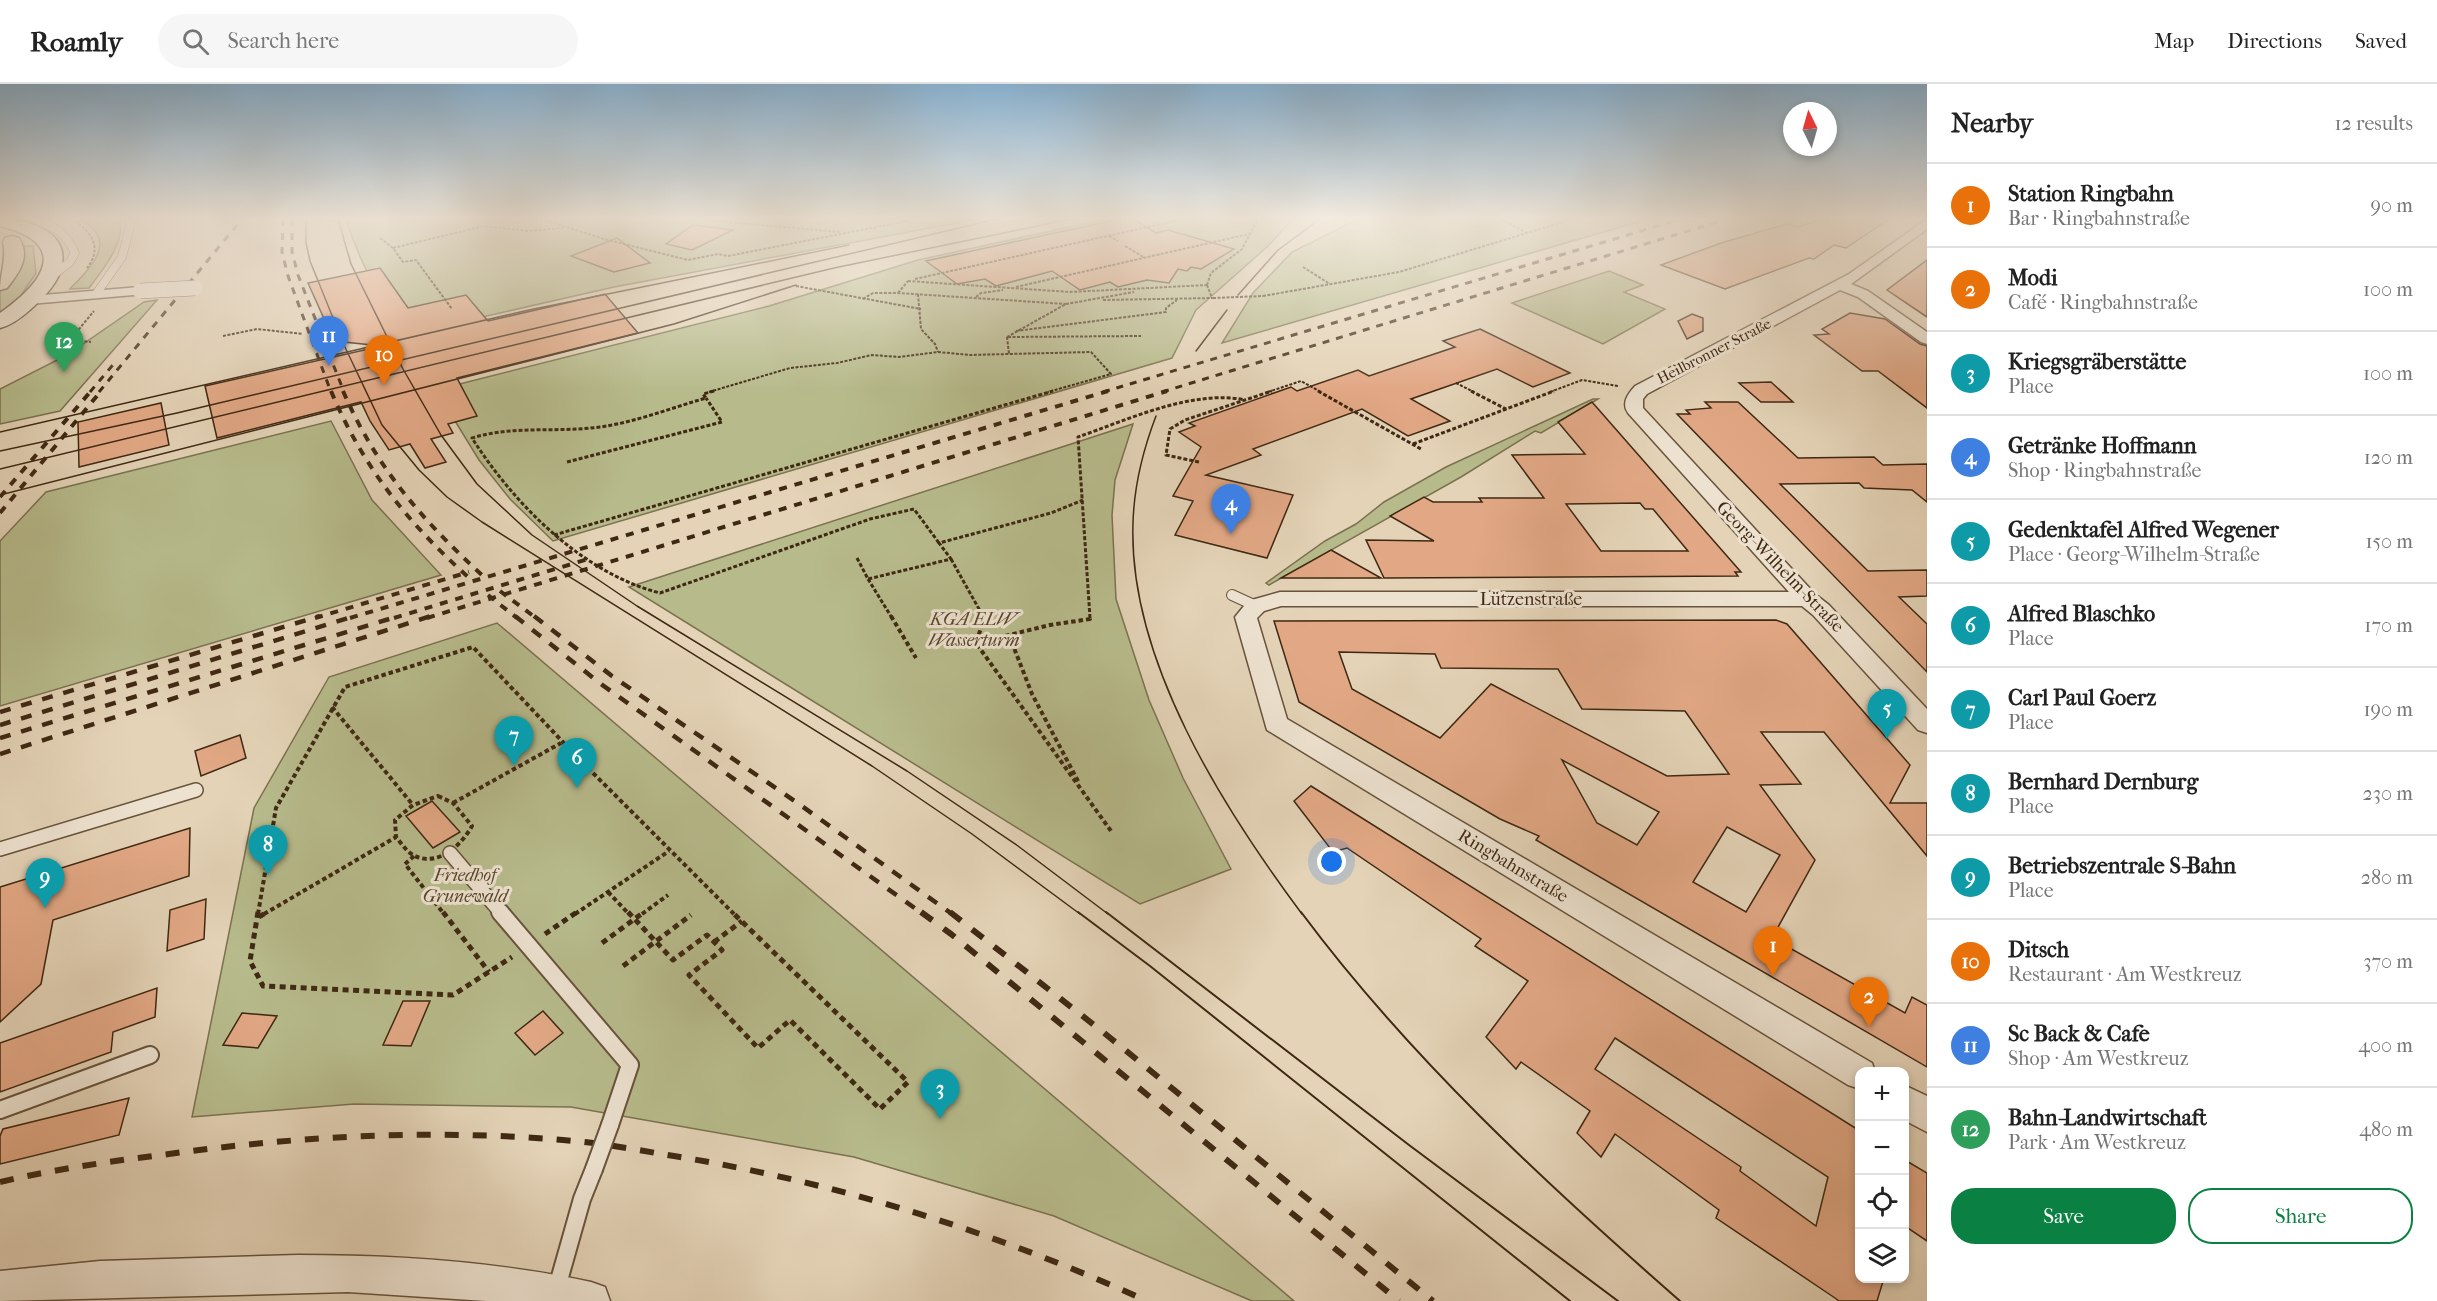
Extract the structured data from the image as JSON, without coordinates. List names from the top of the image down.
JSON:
{
  "streets": {
    "street": [
      "Heilbronner Straße",
      "Georg-Wilhelm-Straße",
      "Lützenstraße",
      "Ringbahnstraße"
    ]
  },
  "crossings": [
    ["Heilbronner Straße", "Georg-Wilhelm-Straße"],
    ["Georg-Wilhelm-Straße", "Lützenstraße"],
    ["Lützenstraße", "Ringbahnstraße"]
  ],
  "parks": ["KGA ELW Wasserturm", "Friedhof Grunewald"],
  "north": "top",
  "page": {
    "header": "Roamly",
    "search": "Search here",
    "nav": ["Map", "Directions", "Saved"],
    "heading": ["Nearby", "12 results"],
    "list": [
      {
        "mark": "1",
        "name": "Station Ringbahn",
        "note": "Bar · Ringbahnstraße",
        "value": "90 m"
      },
      {
        "mark": "2",
        "name": "Modi",
        "note": "Café · Ringbahnstraße",
        "value": "100 m"
      },
      {
        "mark": "3",
        "name": "Kriegsgräberstätte",
        "note": "Place",
        "value": "100 m"
      },
      {
        "mark": "4",
        "name": "Getränke Hoffmann",
        "note": "Shop · Ringbahnstraße",
        "value": "120 m"
      },
      {
        "mark": "5",
        "name": "Gedenktafel Alfred Wegener",
        "note": "Place · Georg-Wilhelm-Straße",
        "value": "150 m"
      },
      {
        "mark": "6",
        "name": "Alfred Blaschko",
        "note": "Place",
        "value": "170 m"
      },
      {
        "mark": "7",
        "name": "Carl Paul Goerz",
        "note": "Place",
        "value": "190 m"
      },
      {
        "mark": "8",
        "name": "Bernhard Dernburg",
        "note": "Place",
        "value": "230 m"
      },
      {
        "mark": "9",
        "name": "Betriebszentrale S-Bahn",
        "note": "Place",
        "value": "280 m"
      },
      {
        "mark": "10",
        "name": "Ditsch",
        "note": "Restaurant · Am Westkreuz",
        "value": "370 m"
      },
      {
        "mark": "11",
        "name": "Sc Back & Cafe",
        "note": "Shop · Am Westkreuz",
        "value": "400 m"
      },
      {
        "mark": "12",
        "name": "Bahn-Landwirtschaft",
        "note": "Park · Am Westkreuz",
        "value": "480 m"
      }
    ],
    "pins": [
      "11",
      "12",
      "10",
      "4",
      "5",
      "7",
      "6",
      "8",
      "9",
      "1",
      "2",
      "3"
    ],
    "map_buttons": ["+", "−"],
    "buttons": ["Save", "Share"]
  }
}
